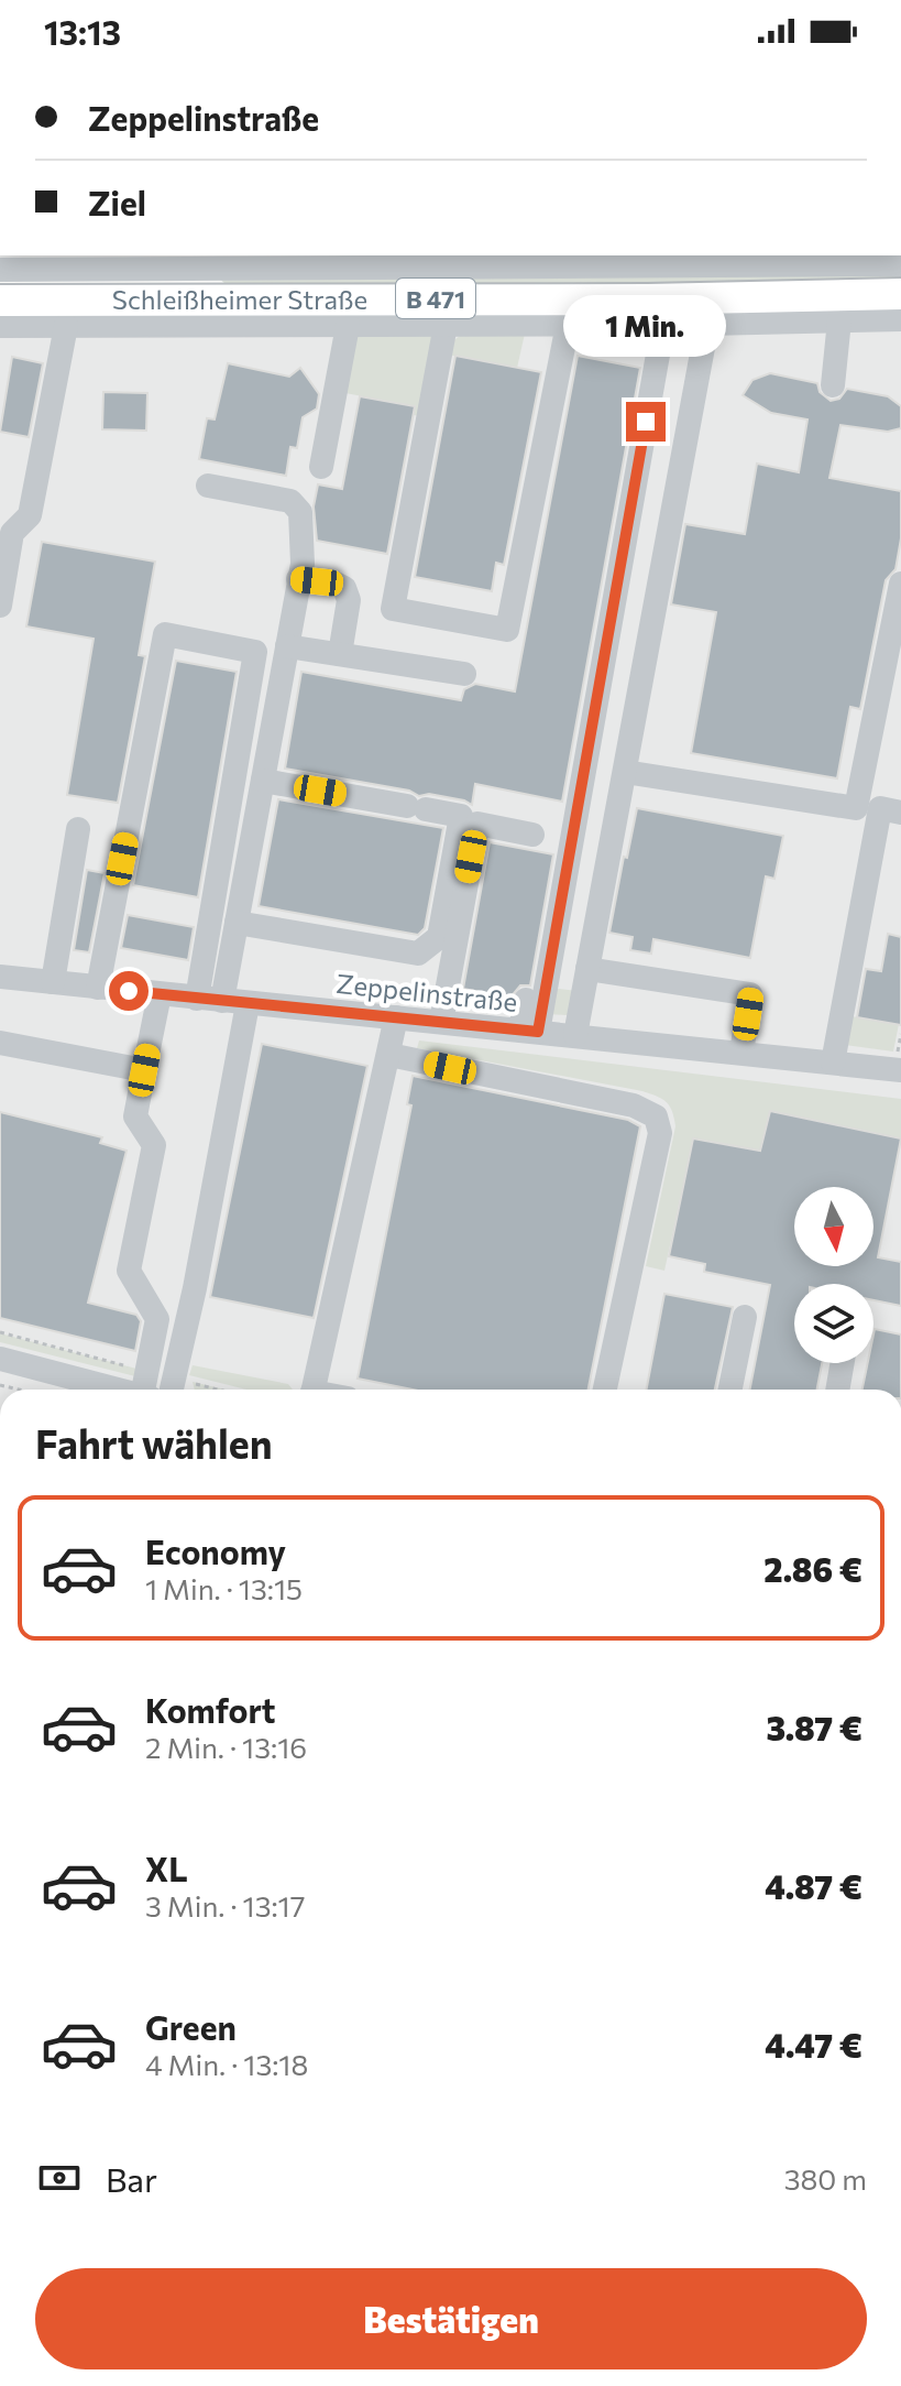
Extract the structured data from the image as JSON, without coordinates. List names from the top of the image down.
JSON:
{
  "streets": {
    "main road": ["Schleißheimer Straße", "B 471"],
    "street": ["Zeppelinstraße"]
  },
  "north": "bottom",
  "page": {
    "status": "13:13",
    "banner": ["Zeppelinstraße", "Ziel"],
    "bubble": "1 Min.",
    "heading": "Fahrt wählen",
    "list": [
      {
        "name": "Economy",
        "note": "1 Min. · 13:15",
        "value": "2.86 €"
      },
      {
        "name": "Komfort",
        "note": "2 Min. · 13:16",
        "value": "3.87 €"
      },
      {
        "name": "XL",
        "note": "3 Min. · 13:17",
        "value": "4.87 €"
      },
      {
        "name": "Green",
        "note": "4 Min. · 13:18",
        "value": "4.47 €"
      }
    ],
    "pay": ["Bar", "380 m"],
    "buttons": "Bestätigen"
  }
}
